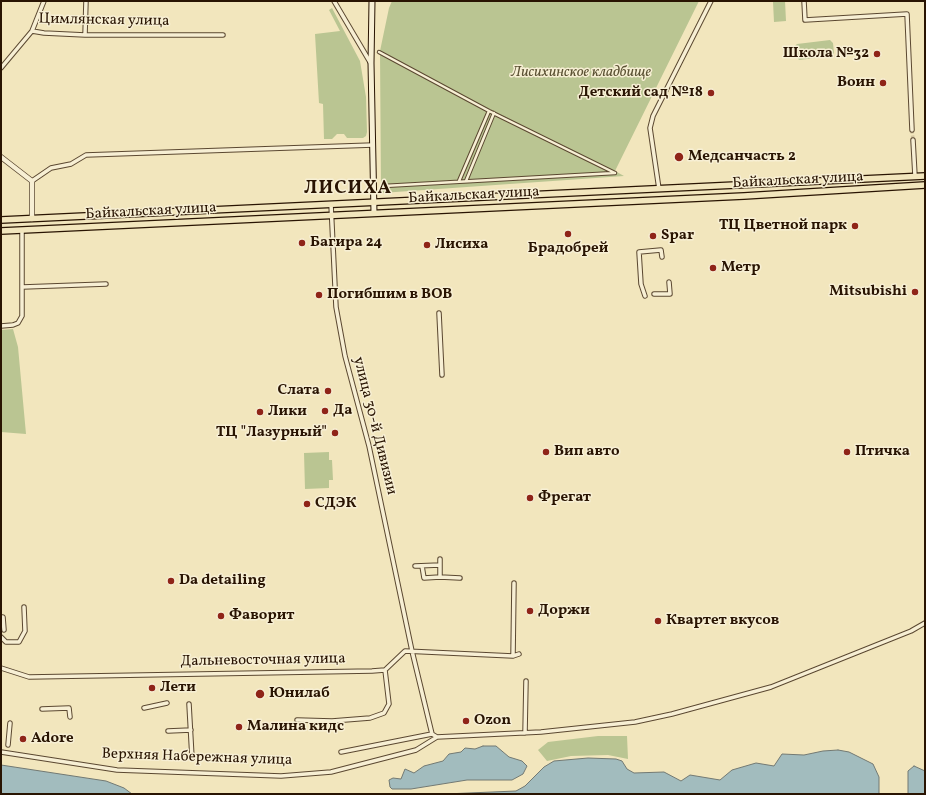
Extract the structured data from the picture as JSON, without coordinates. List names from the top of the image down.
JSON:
{
  "streets": {
    "main road": ["Байкальская улица"],
    "street": [
      "Цимлянская улица",
      "улица 30-й Дивизии",
      "Дальневосточная улица",
      "Верхняя Набережная улица"
    ]
  },
  "crossings": [
    ["Байкальская улица", "улица 30-й Дивизии"]
  ],
  "districts": ["ЛИСИХА"],
  "parks": ["Лисихинское кладбище"],
  "places": [
    "Школа №32",
    "Воин",
    "Детский сад №18",
    "Медсанчасть 2",
    "ТЦ Цветной парк",
    "Брадобрей",
    "Spar",
    "Багира 24",
    "Лисиха",
    "Метр",
    "Mitsubishi",
    "Погибшим в ВОВ",
    "Слата",
    "Да",
    "Лики",
    "ТЦ \"Лазурный\"",
    "Вип авто",
    "Птичка",
    "Фрегат",
    "СДЭК",
    "Da detailing",
    "Доржи",
    "Фаворит",
    "Квартет вкусов",
    "Лети",
    "Юнилаб",
    "Ozon",
    "Малина кидс",
    "Adore"
  ]
}
